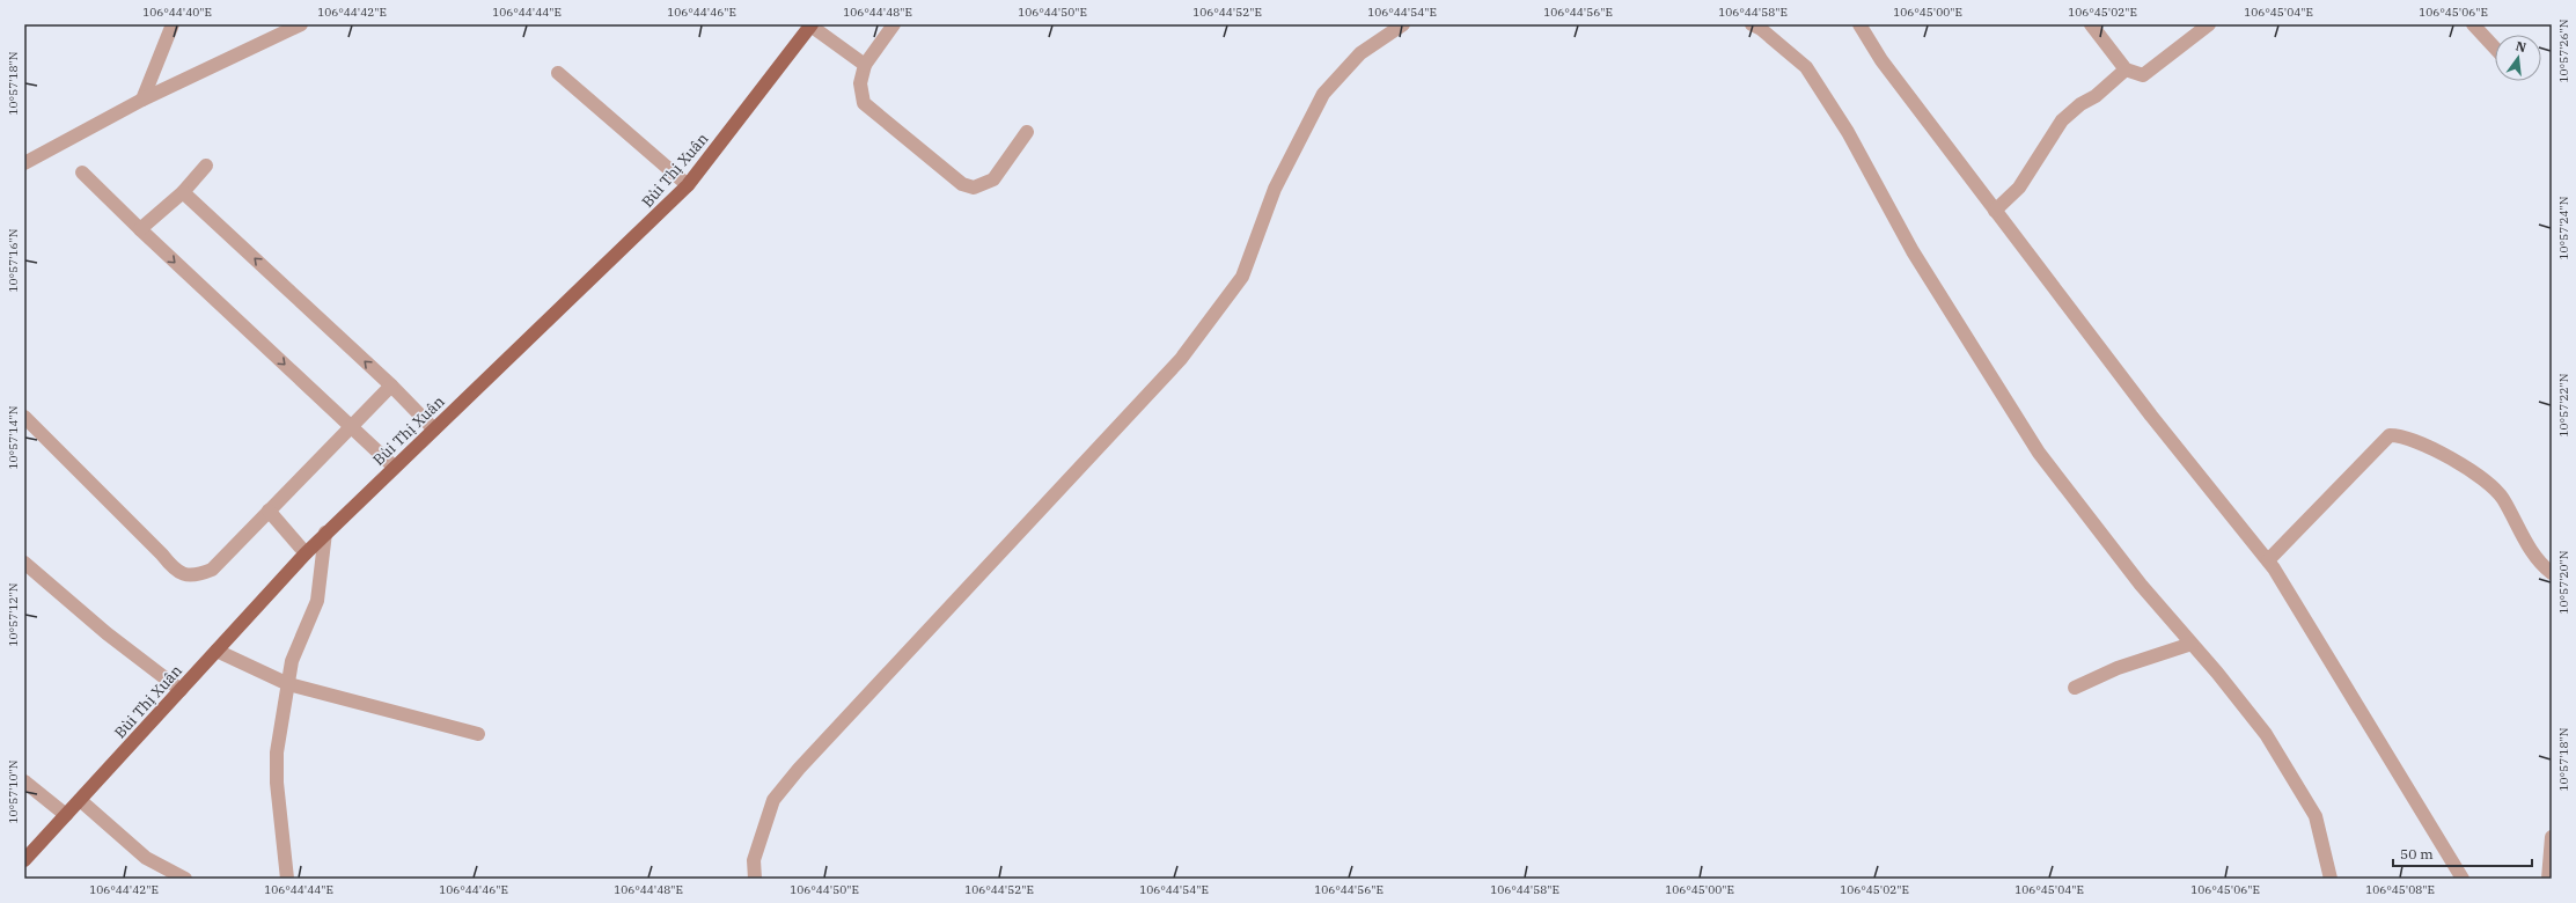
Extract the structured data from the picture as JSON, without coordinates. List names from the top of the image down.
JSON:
{
  "streets": {
    "main road": ["Bùi Thị Xuân"]
  },
  "scale_bar": "50 m",
  "north": "top",
  "coordinates": [
    "106°44'40\"E",
    "106°44'42\"E",
    "106°44'44\"E",
    "106°44'46\"E",
    "106°44'48\"E",
    "106°44'50\"E",
    "106°44'52\"E",
    "106°44'54\"E",
    "106°44'56\"E",
    "106°44'58\"E",
    "106°45'00\"E",
    "106°45'02\"E",
    "106°45'04\"E",
    "106°45'06\"E",
    "10°57'26\"N",
    "10°57'18\"N",
    "10°57'24\"N",
    "10°57'16\"N",
    "10°57'22\"N",
    "10°57'14\"N",
    "10°57'20\"N",
    "10°57'12\"N",
    "10°57'10\"N",
    "106°45'08\"E"
  ]
}
